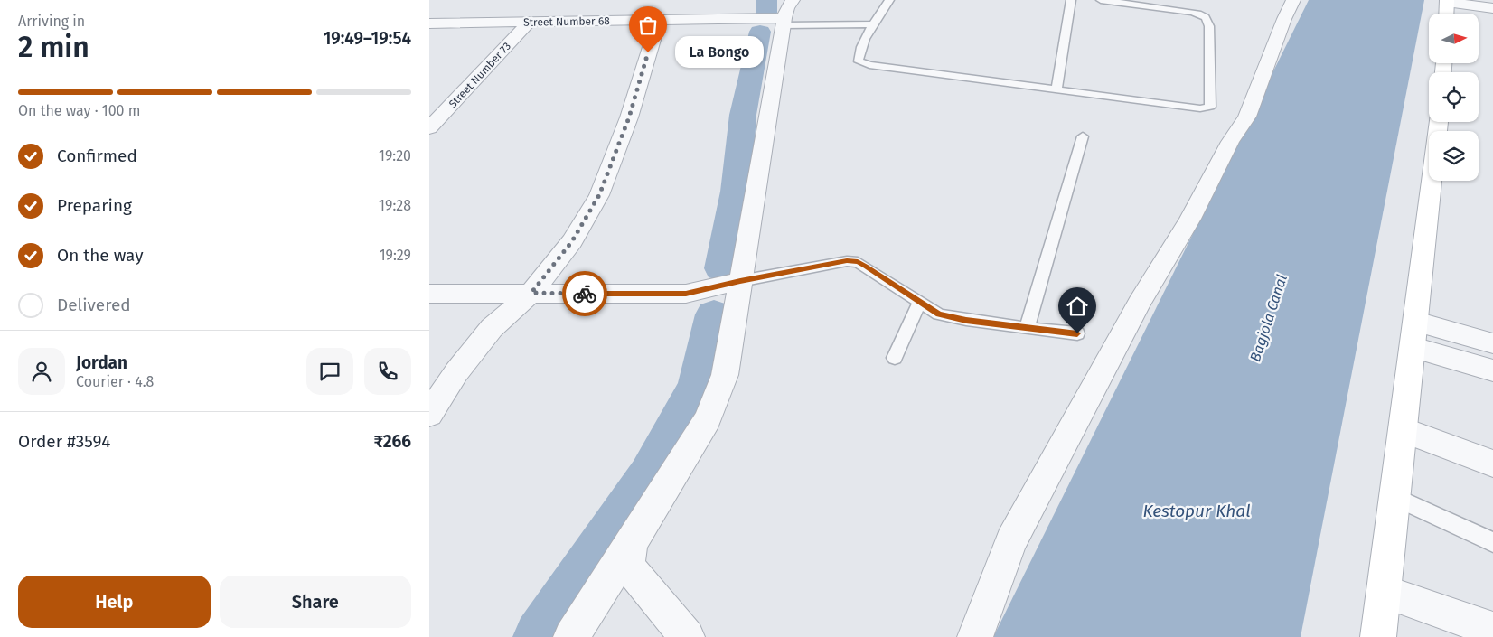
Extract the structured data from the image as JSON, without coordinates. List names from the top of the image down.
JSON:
{
  "streets": {
    "street": ["Street Number 68", "Street Number 73"]
  },
  "crossings": [
    ["Street Number 68", "Street Number 73"]
  ],
  "water": ["Bagjola Canal", "Kestopur Khal"],
  "places": ["La Bongo"],
  "north": "right",
  "page": {
    "heading": ["2 min", "Arriving in", "19:49–19:54"],
    "panel": [
      "Jordan",
      "Courier · 4.8",
      "Order #3594",
      "₹266"
    ],
    "bubble": "La Bongo",
    "bar": "On the way · 100 m",
    "list": [
      ["Confirmed", "19:20"],
      ["Preparing", "19:28"],
      ["On the way", "19:29"],
      "Delivered"
    ],
    "buttons": ["Help", "Share"]
  }
}
